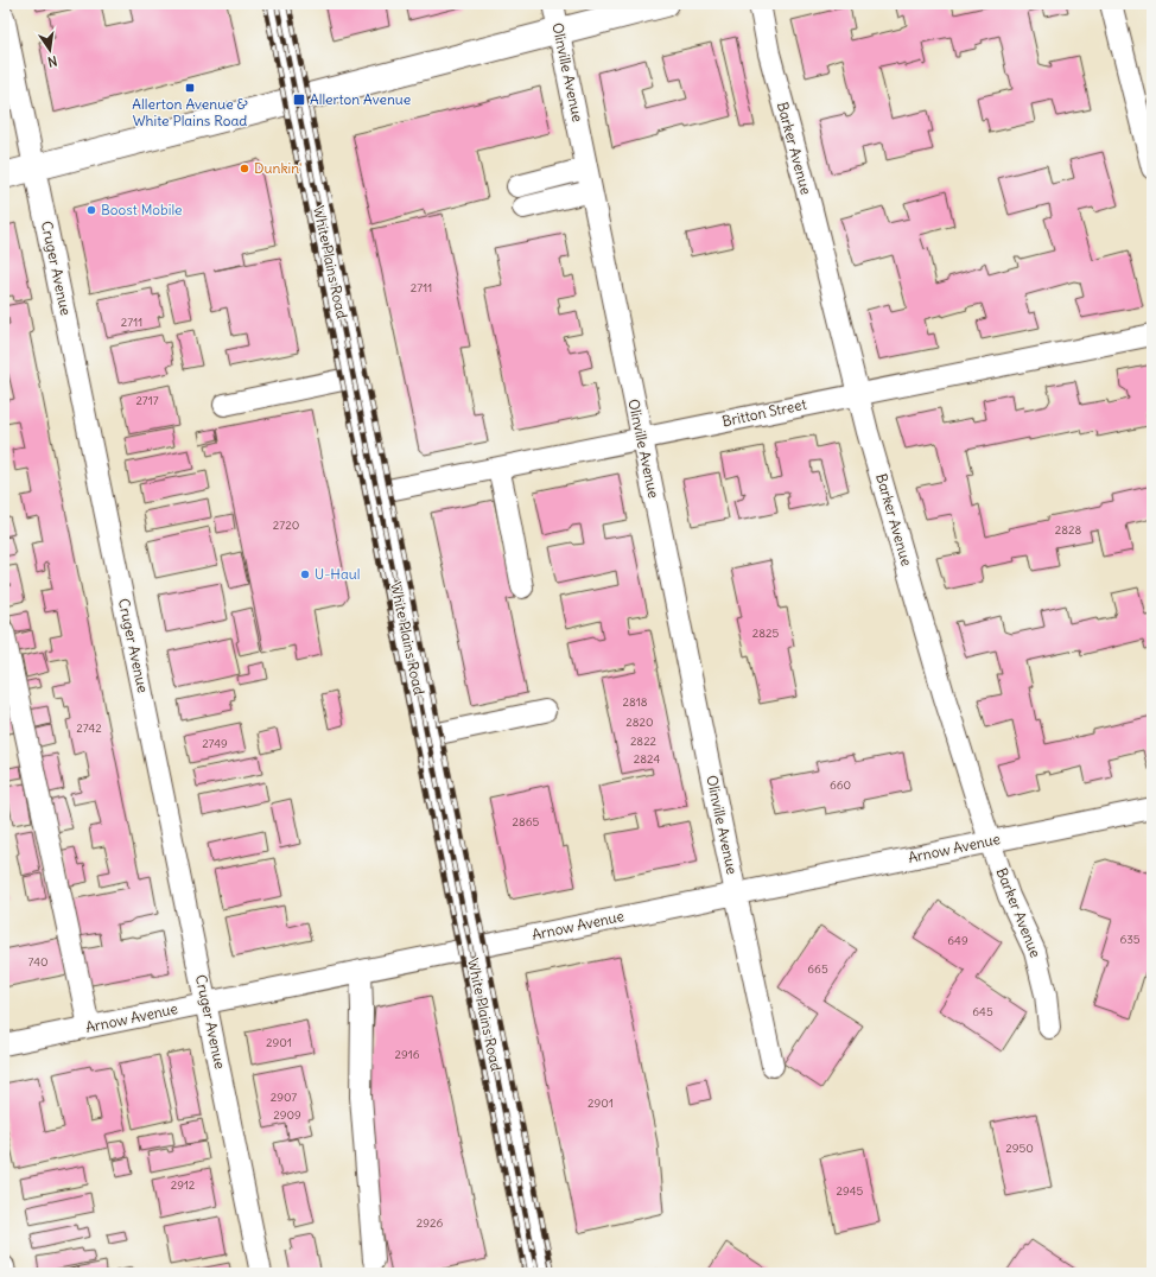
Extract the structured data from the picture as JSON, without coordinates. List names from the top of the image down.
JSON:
{
  "streets": {
    "main road": ["White Plains Road"],
    "street": [
      "Olinville Avenue",
      "Barker Avenue",
      "Cruger Avenue",
      "Britton Street",
      "Arnow Avenue"
    ]
  },
  "crossings": [
    ["Olinville Avenue", "Britton Street"],
    ["Olinville Avenue", "Arnow Avenue"],
    ["Barker Avenue", "Britton Street"],
    ["Barker Avenue", "Arnow Avenue"],
    ["White Plains Road", "Britton Street"],
    ["White Plains Road", "Arnow Avenue"],
    ["Cruger Avenue", "Arnow Avenue"]
  ],
  "places": {
    "transit": ["Allerton Avenue & White Plains Road", "Allerton Avenue"],
    "other": ["Dunkin'", "Boost Mobile", "U-Haul"]
  },
  "house_numbers": [
    "2711",
    "2711",
    "2717",
    "2720",
    "2828",
    "2825",
    "2818",
    "2820",
    "2742",
    "2822",
    "2749",
    "2824",
    "660",
    "2865",
    "635",
    "649",
    "740",
    "665",
    "645",
    "2901",
    "2916",
    "2907",
    "2901",
    "2909",
    "2950",
    "2912",
    "2945",
    "2926"
  ],
  "north": "bottom"
}
